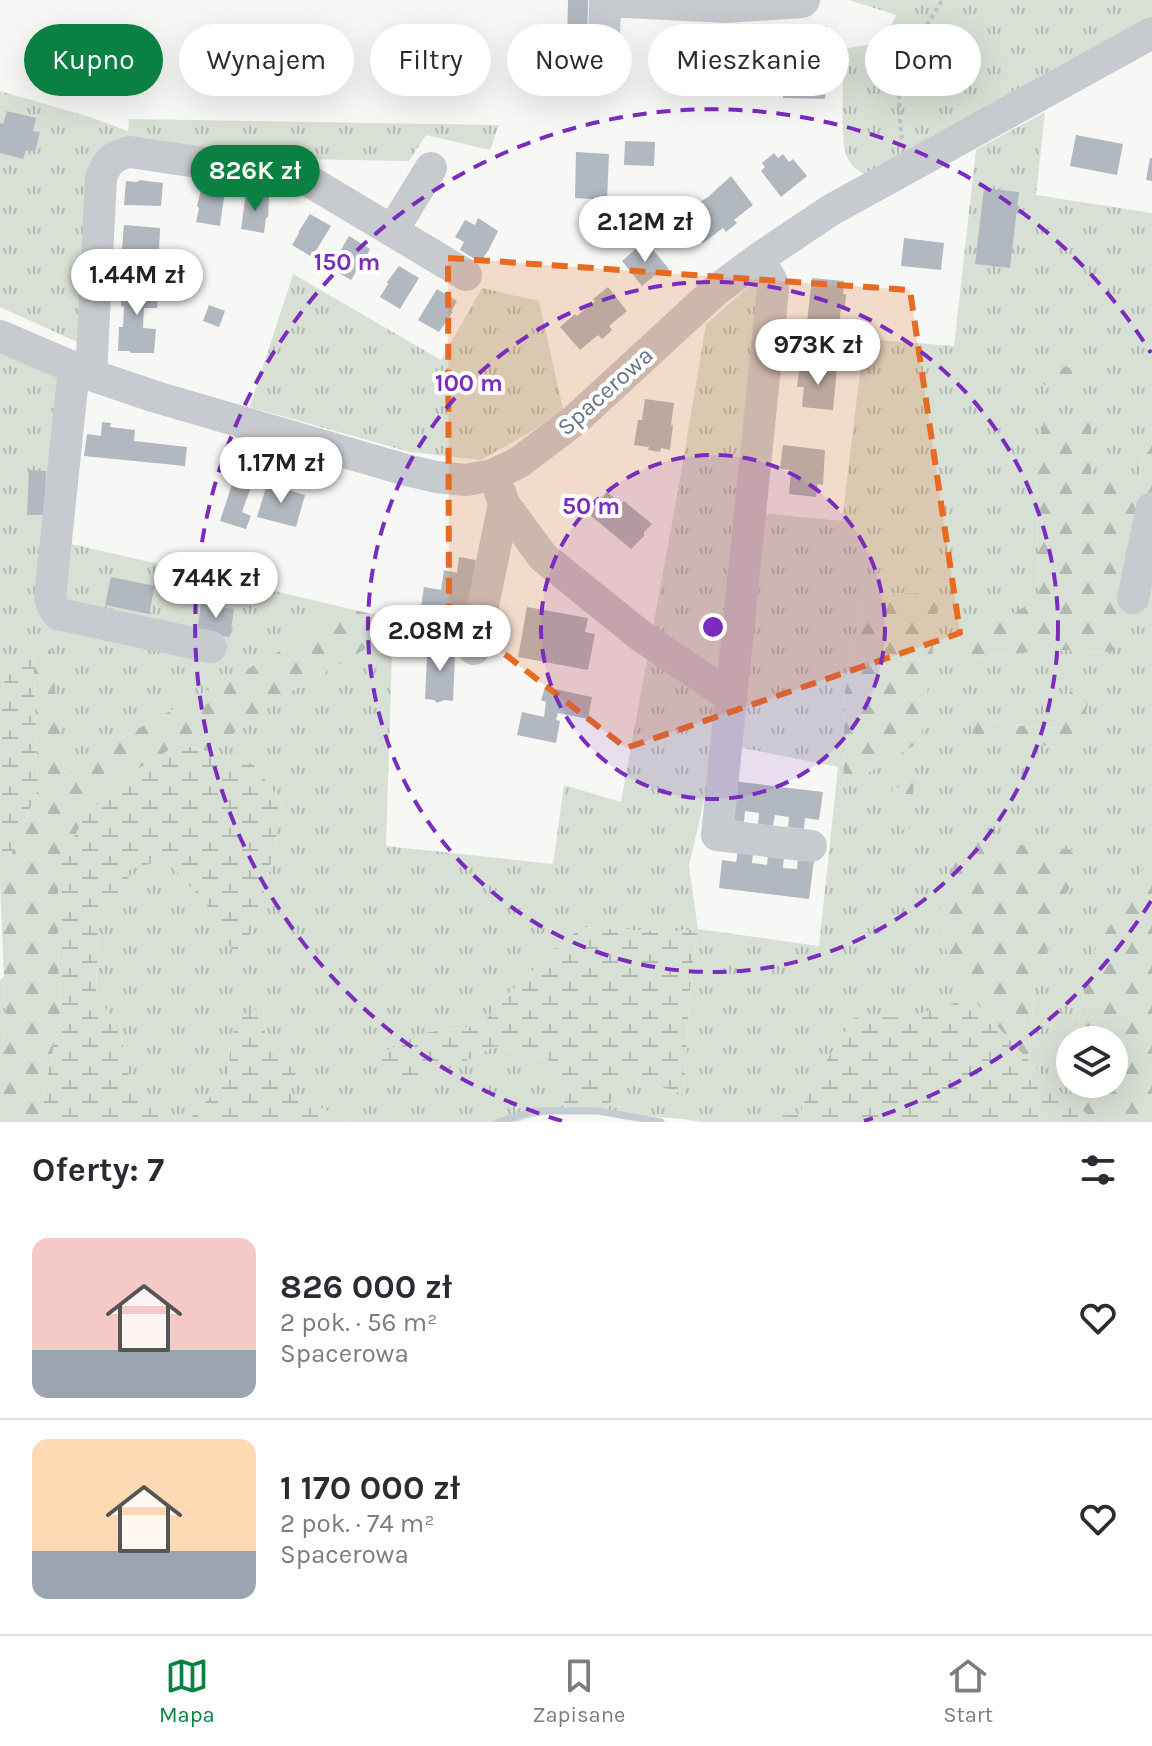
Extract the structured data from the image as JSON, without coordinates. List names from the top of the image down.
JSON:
{
  "streets": {
    "street": ["Spacerowa"]
  },
  "page": {
    "chip": [
      "Kupno",
      "Wynajem",
      "Filtry",
      "Nowe",
      "Mieszkanie",
      "Dom"
    ],
    "price": [
      "826K zł",
      "2.12M zł",
      "1.44M zł",
      "973K zł",
      "1.17M zł",
      "744K zł",
      "2.08M zł"
    ],
    "heading": "Oferty: 7",
    "list": [
      {
        "name": "826 000 zł",
        "note": "2 pok. · 56 m² · Spacerowa"
      },
      {
        "name": "1 170 000 zł",
        "note": "2 pok. · 74 m² · Spacerowa"
      }
    ],
    "tabs": ["Mapa", "Zapisane", "Start"]
  },
  "rings": ["150 m", "100 m", "50 m"]
}
